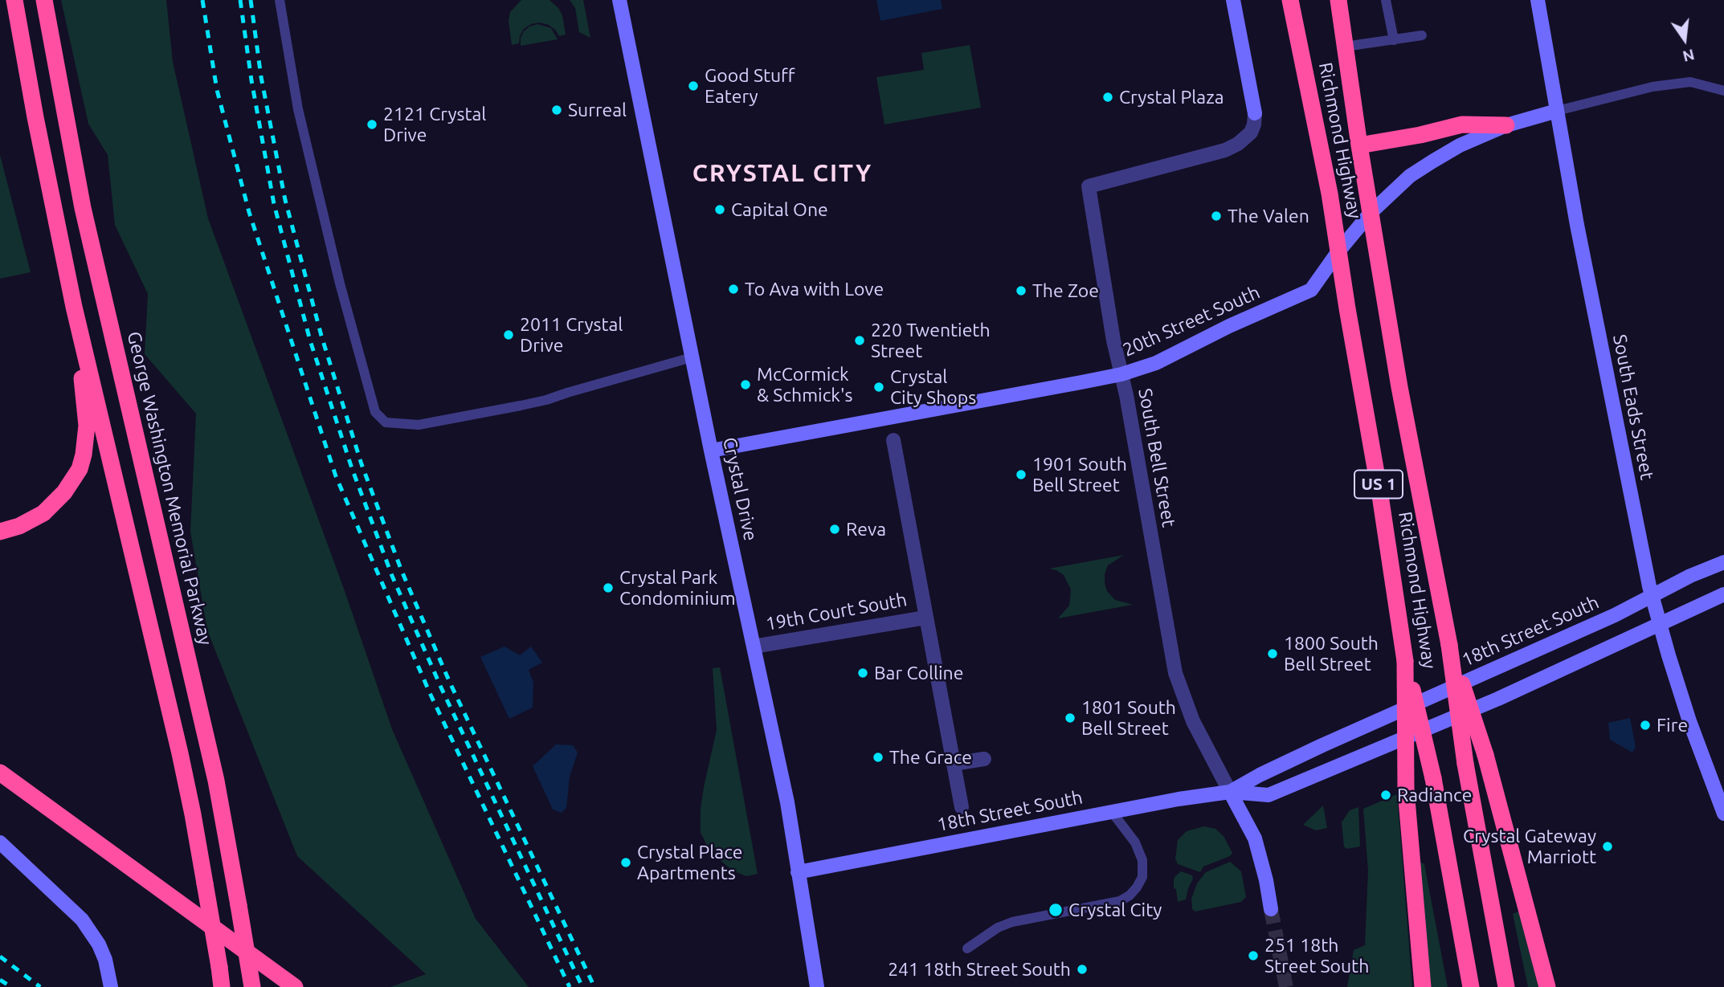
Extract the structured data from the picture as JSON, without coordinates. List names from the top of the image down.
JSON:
{
  "streets": {
    "highway": ["Richmond Highway", "US 1", "George Washington Memorial Parkway"],
    "street": [
      "20th Street South",
      "South Eads Street",
      "South Bell Street",
      "Crystal Drive",
      "19th Court South",
      "18th Street South"
    ]
  },
  "crossings": [
    ["Richmond Highway", "20th Street South"],
    ["20th Street South", "South Eads Street"],
    ["20th Street South", "South Bell Street"],
    ["20th Street South", "Crystal Drive"],
    ["South Eads Street", "18th Street South"],
    ["South Bell Street", "18th Street South"],
    ["Crystal Drive", "19th Court South"],
    ["Crystal Drive", "18th Street South"]
  ],
  "districts": ["CRYSTAL CITY"],
  "places": [
    "Good Stuff Eatery",
    "Crystal Plaza",
    "Surreal",
    "2121 Crystal Drive",
    "Capital One",
    "The Valen",
    "To Ava with Love",
    "The Zoe",
    "2011 Crystal Drive",
    "220 Twentieth Street",
    "McCormick & Schmick's",
    "Crystal City Shops",
    "1901 South Bell Street",
    "Reva",
    "Crystal Park Condominium",
    "1800 South Bell Street",
    "Bar Colline",
    "1801 South Bell Street",
    "Fire",
    "The Grace",
    "Radiance",
    "Crystal Gateway Marriott",
    "Crystal Place Apartments",
    "Crystal City",
    "251 18th Street South",
    "241 18th Street South"
  ],
  "north": "bottom"
}
